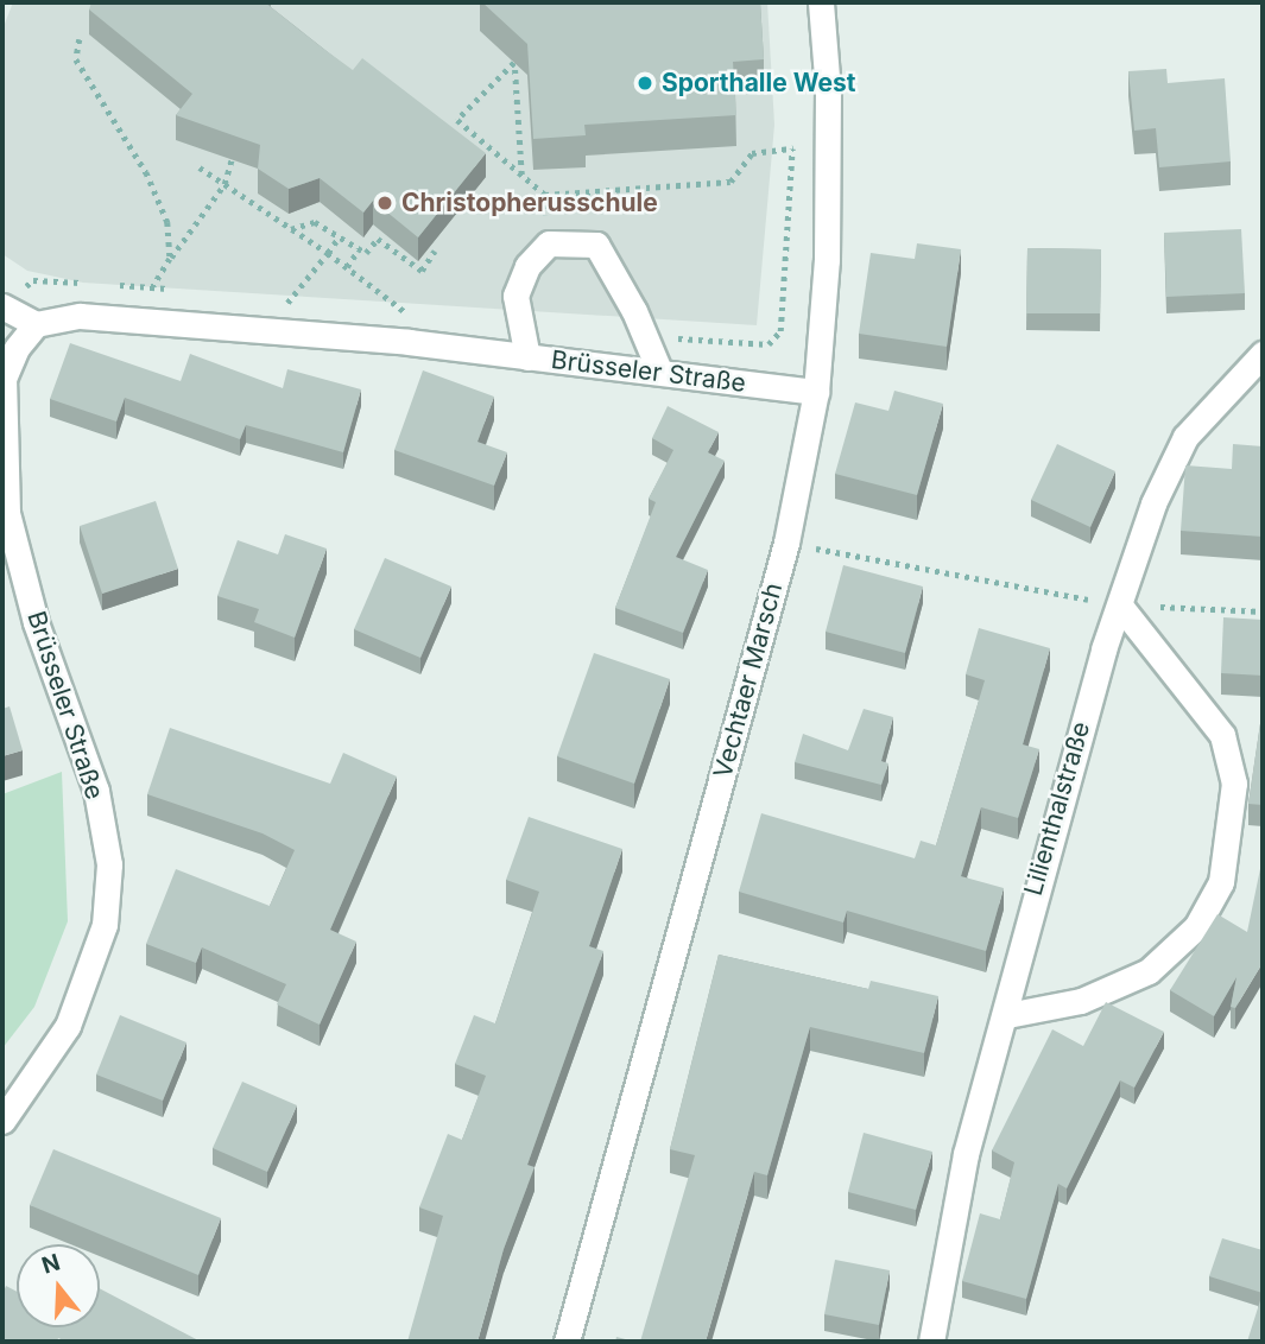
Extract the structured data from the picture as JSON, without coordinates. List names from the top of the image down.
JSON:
{
  "streets": {
    "street": ["Brüsseler Straße", "Vechtaer Marsch", "Lilienthalstraße"]
  },
  "crossings": [
    ["Brüsseler Straße", "Vechtaer Marsch"]
  ],
  "places": ["Sporthalle West", "Christopherusschule"],
  "north": "top"
}
